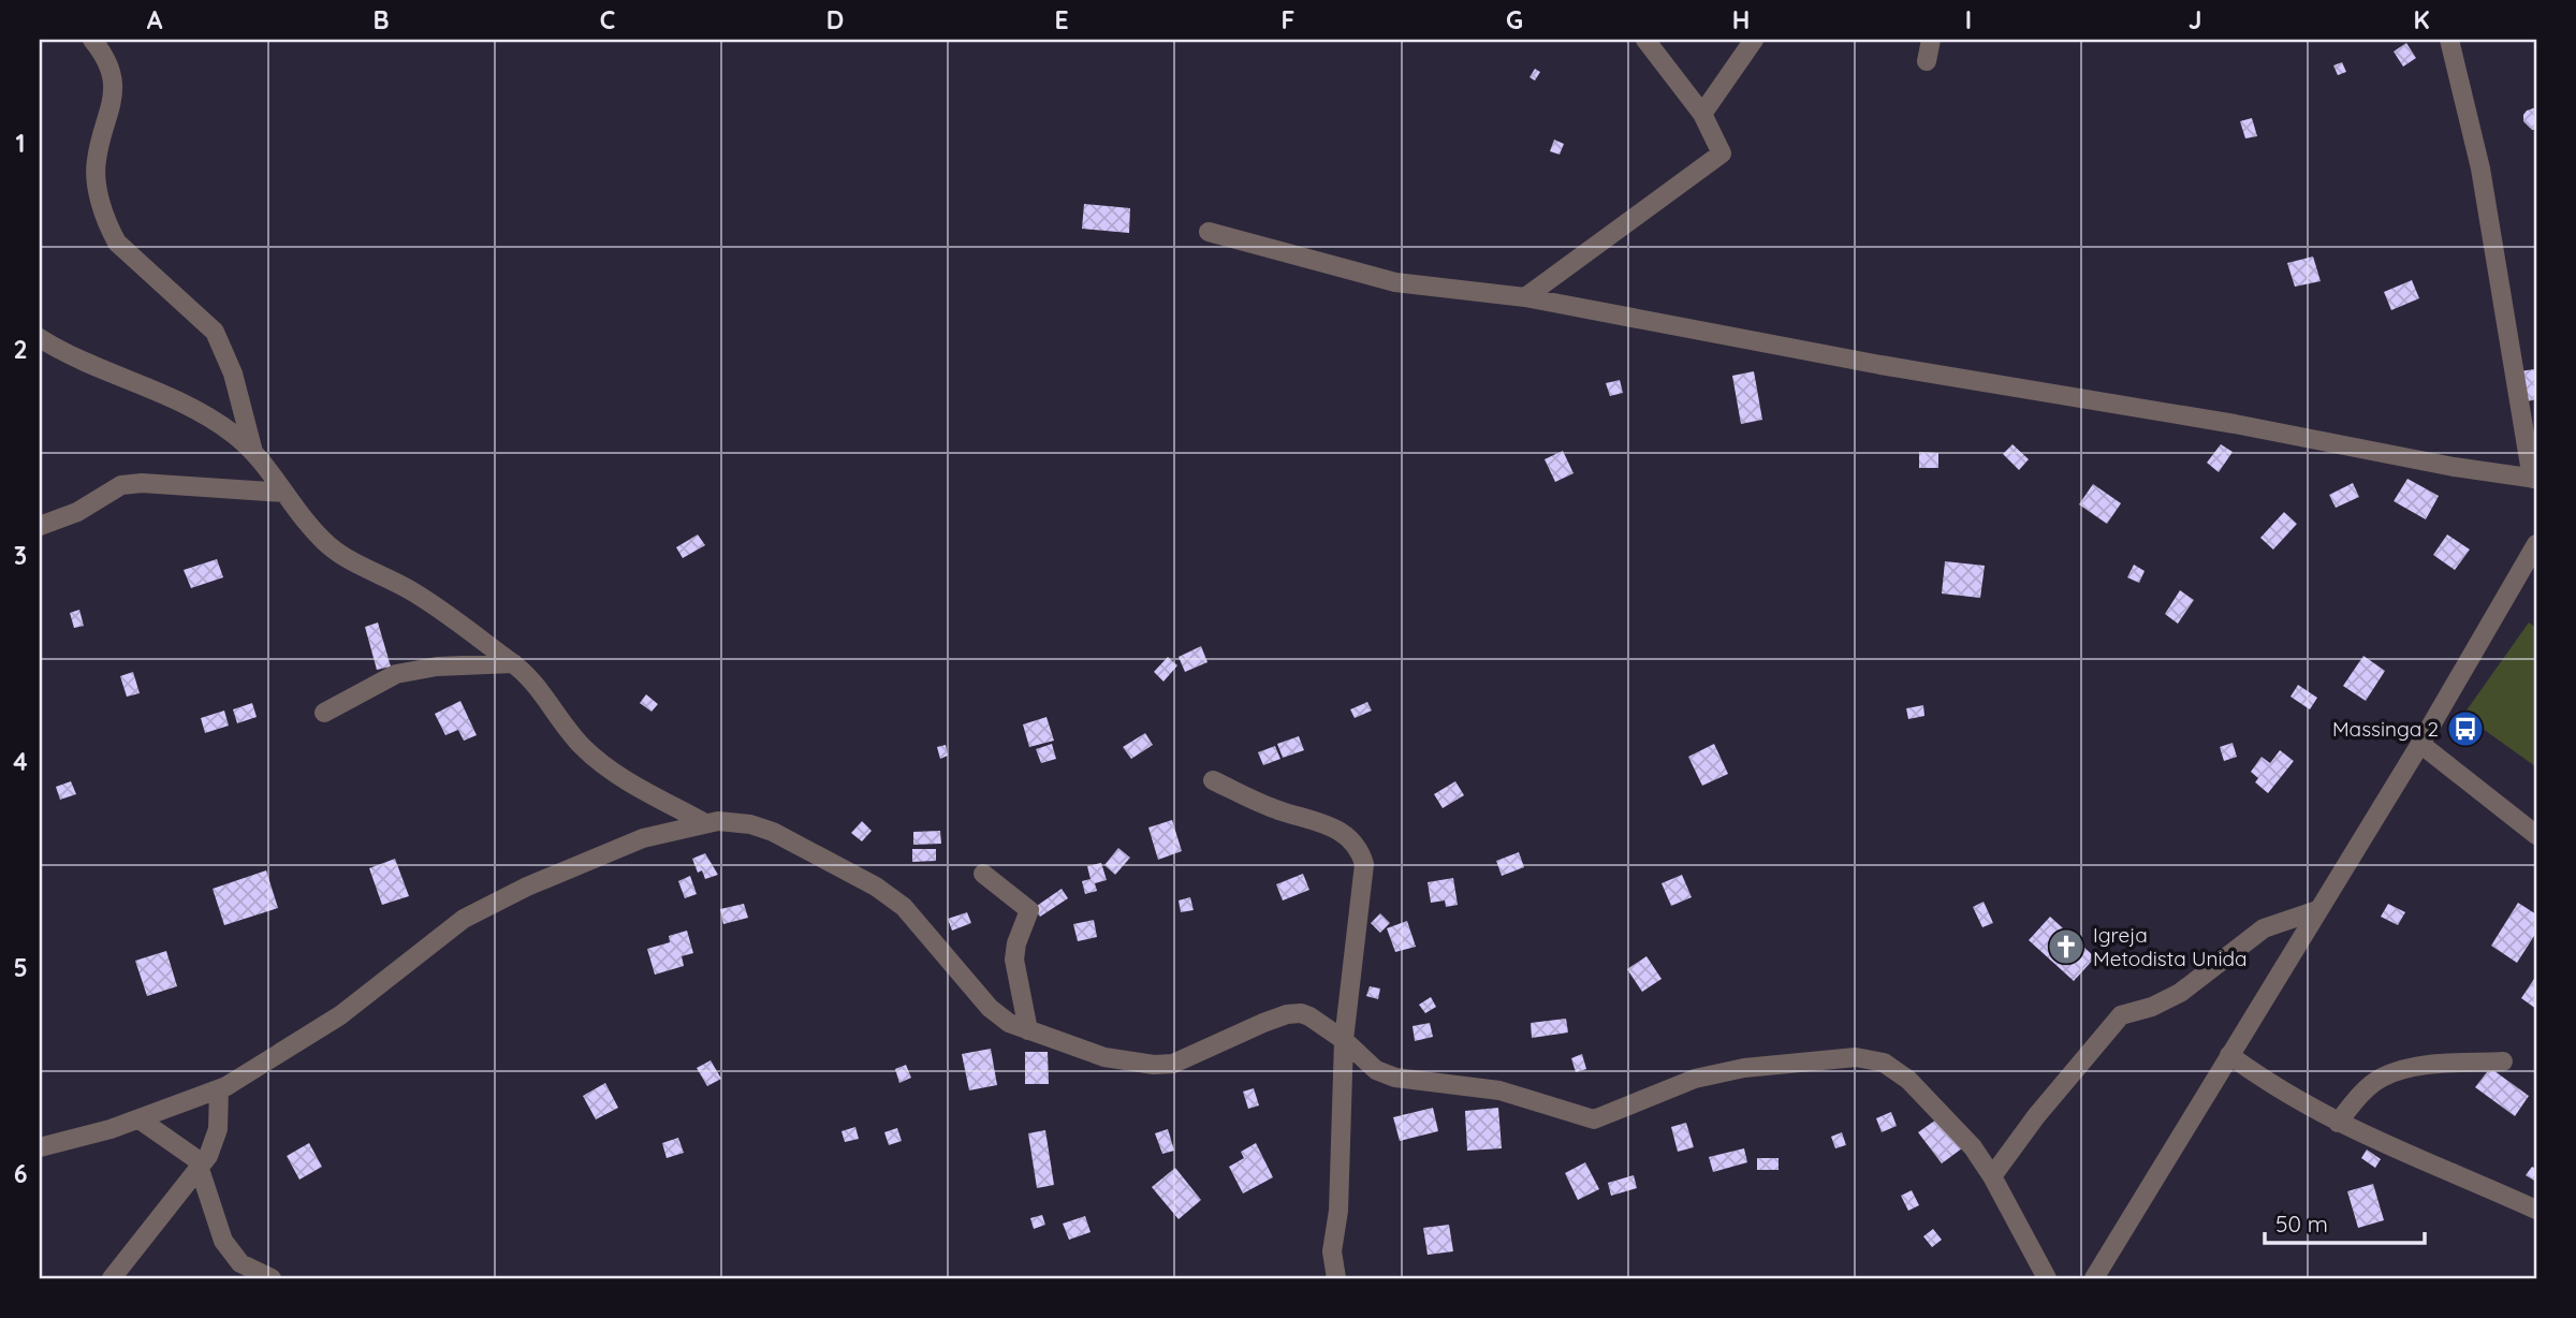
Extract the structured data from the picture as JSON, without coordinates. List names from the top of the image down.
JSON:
{
  "places": {
    "bus stop": ["Massinga 2"],
    "church": ["Igreja Metodista Unida"]
  },
  "scale_bar": "50 m",
  "grid": {
    "columns": [
      "A",
      "B",
      "C",
      "D",
      "E",
      "F",
      "G",
      "H",
      "I",
      "J",
      "K"
    ],
    "rows": [
      "1",
      "2",
      "3",
      "4",
      "5",
      "6"
    ]
  }
}
